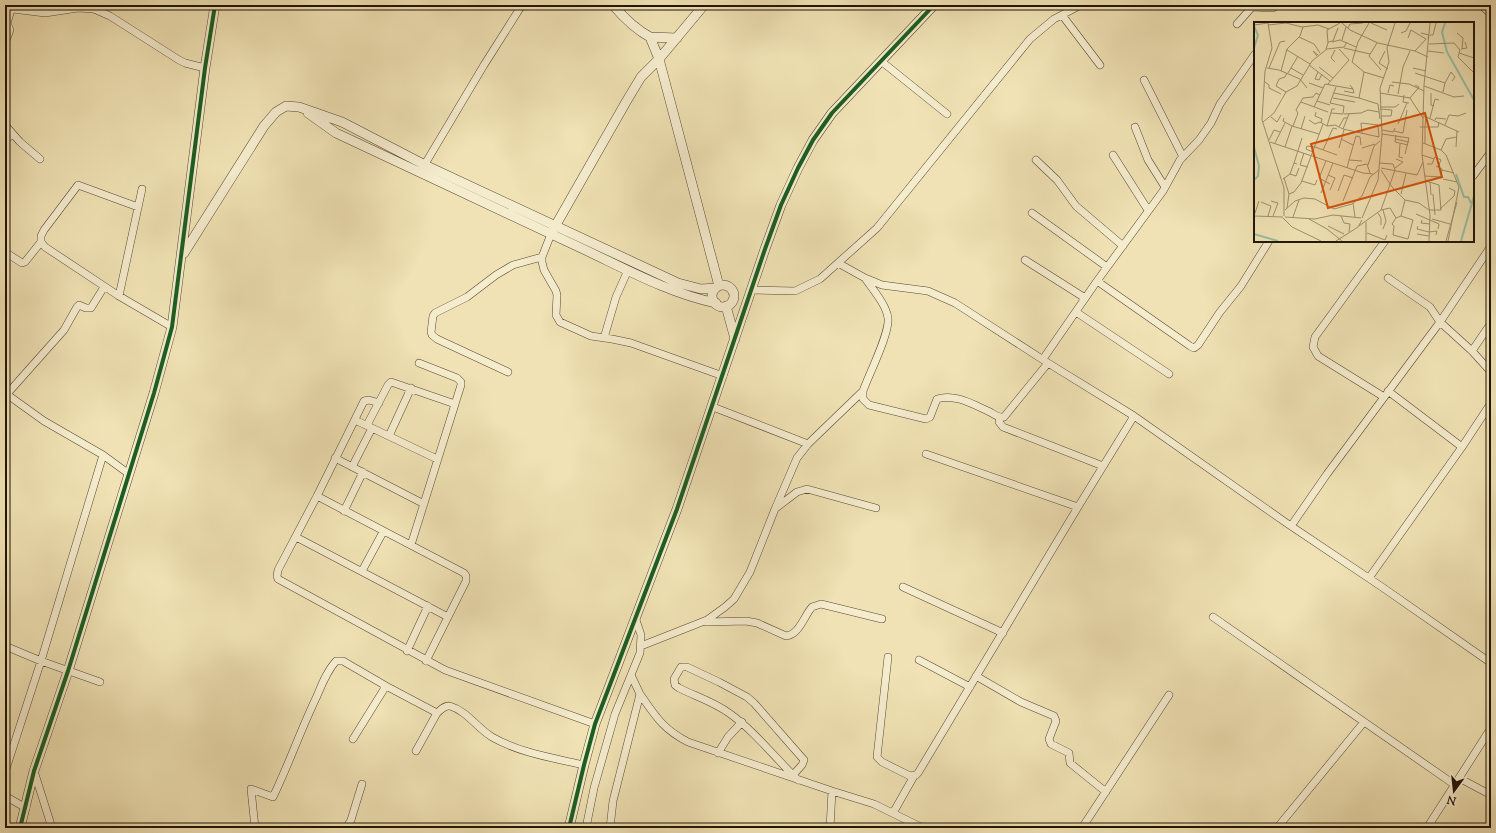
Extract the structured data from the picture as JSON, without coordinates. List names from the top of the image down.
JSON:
{
  "north": "bottom"
}
